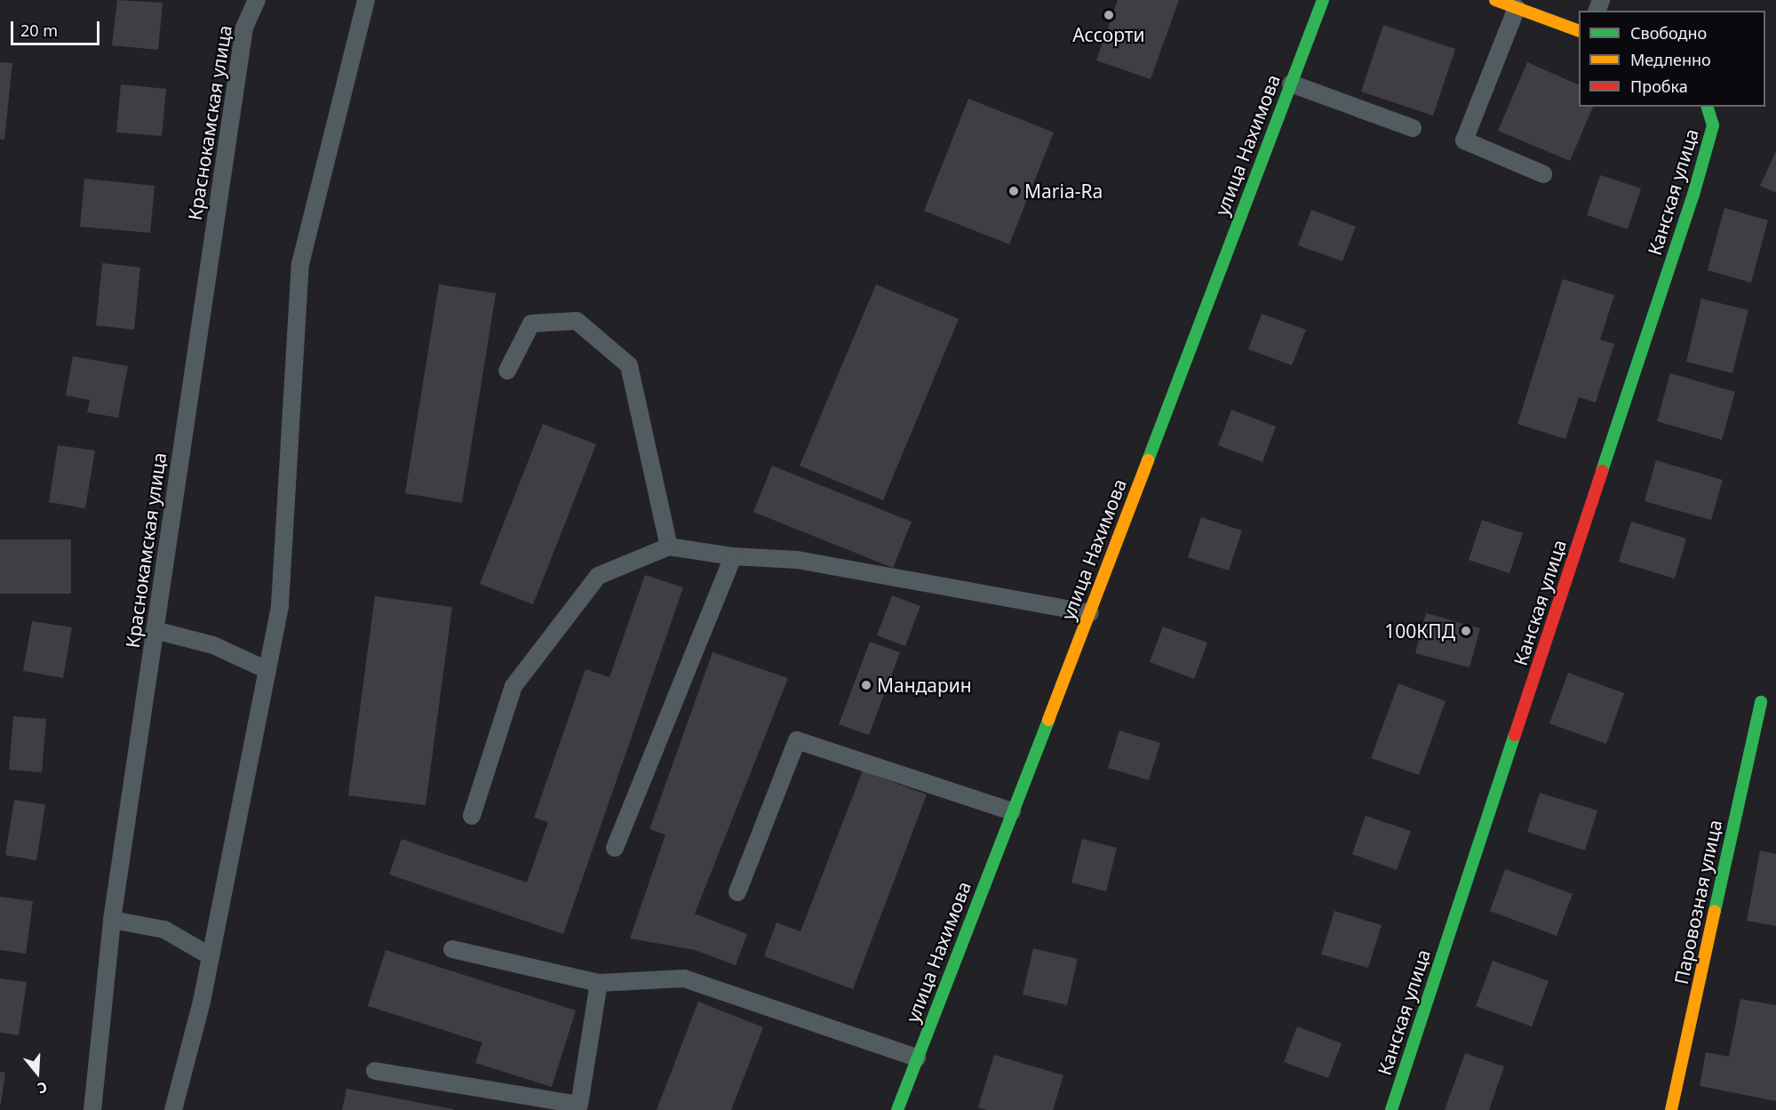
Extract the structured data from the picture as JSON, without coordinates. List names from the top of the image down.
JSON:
{
  "streets": {
    "street": ["улица Нахимова", "Канская улица", "Паровозная улица"],
    "lane": ["Краснокамская улица"]
  },
  "places": [
    "Ассорти",
    "Maria-Ra",
    "100КПД",
    "Мандарин"
  ],
  "legend": ["Свободно", "Медленно", "Пробка"],
  "scale_bar": "20 m",
  "north": "bottom"
}
